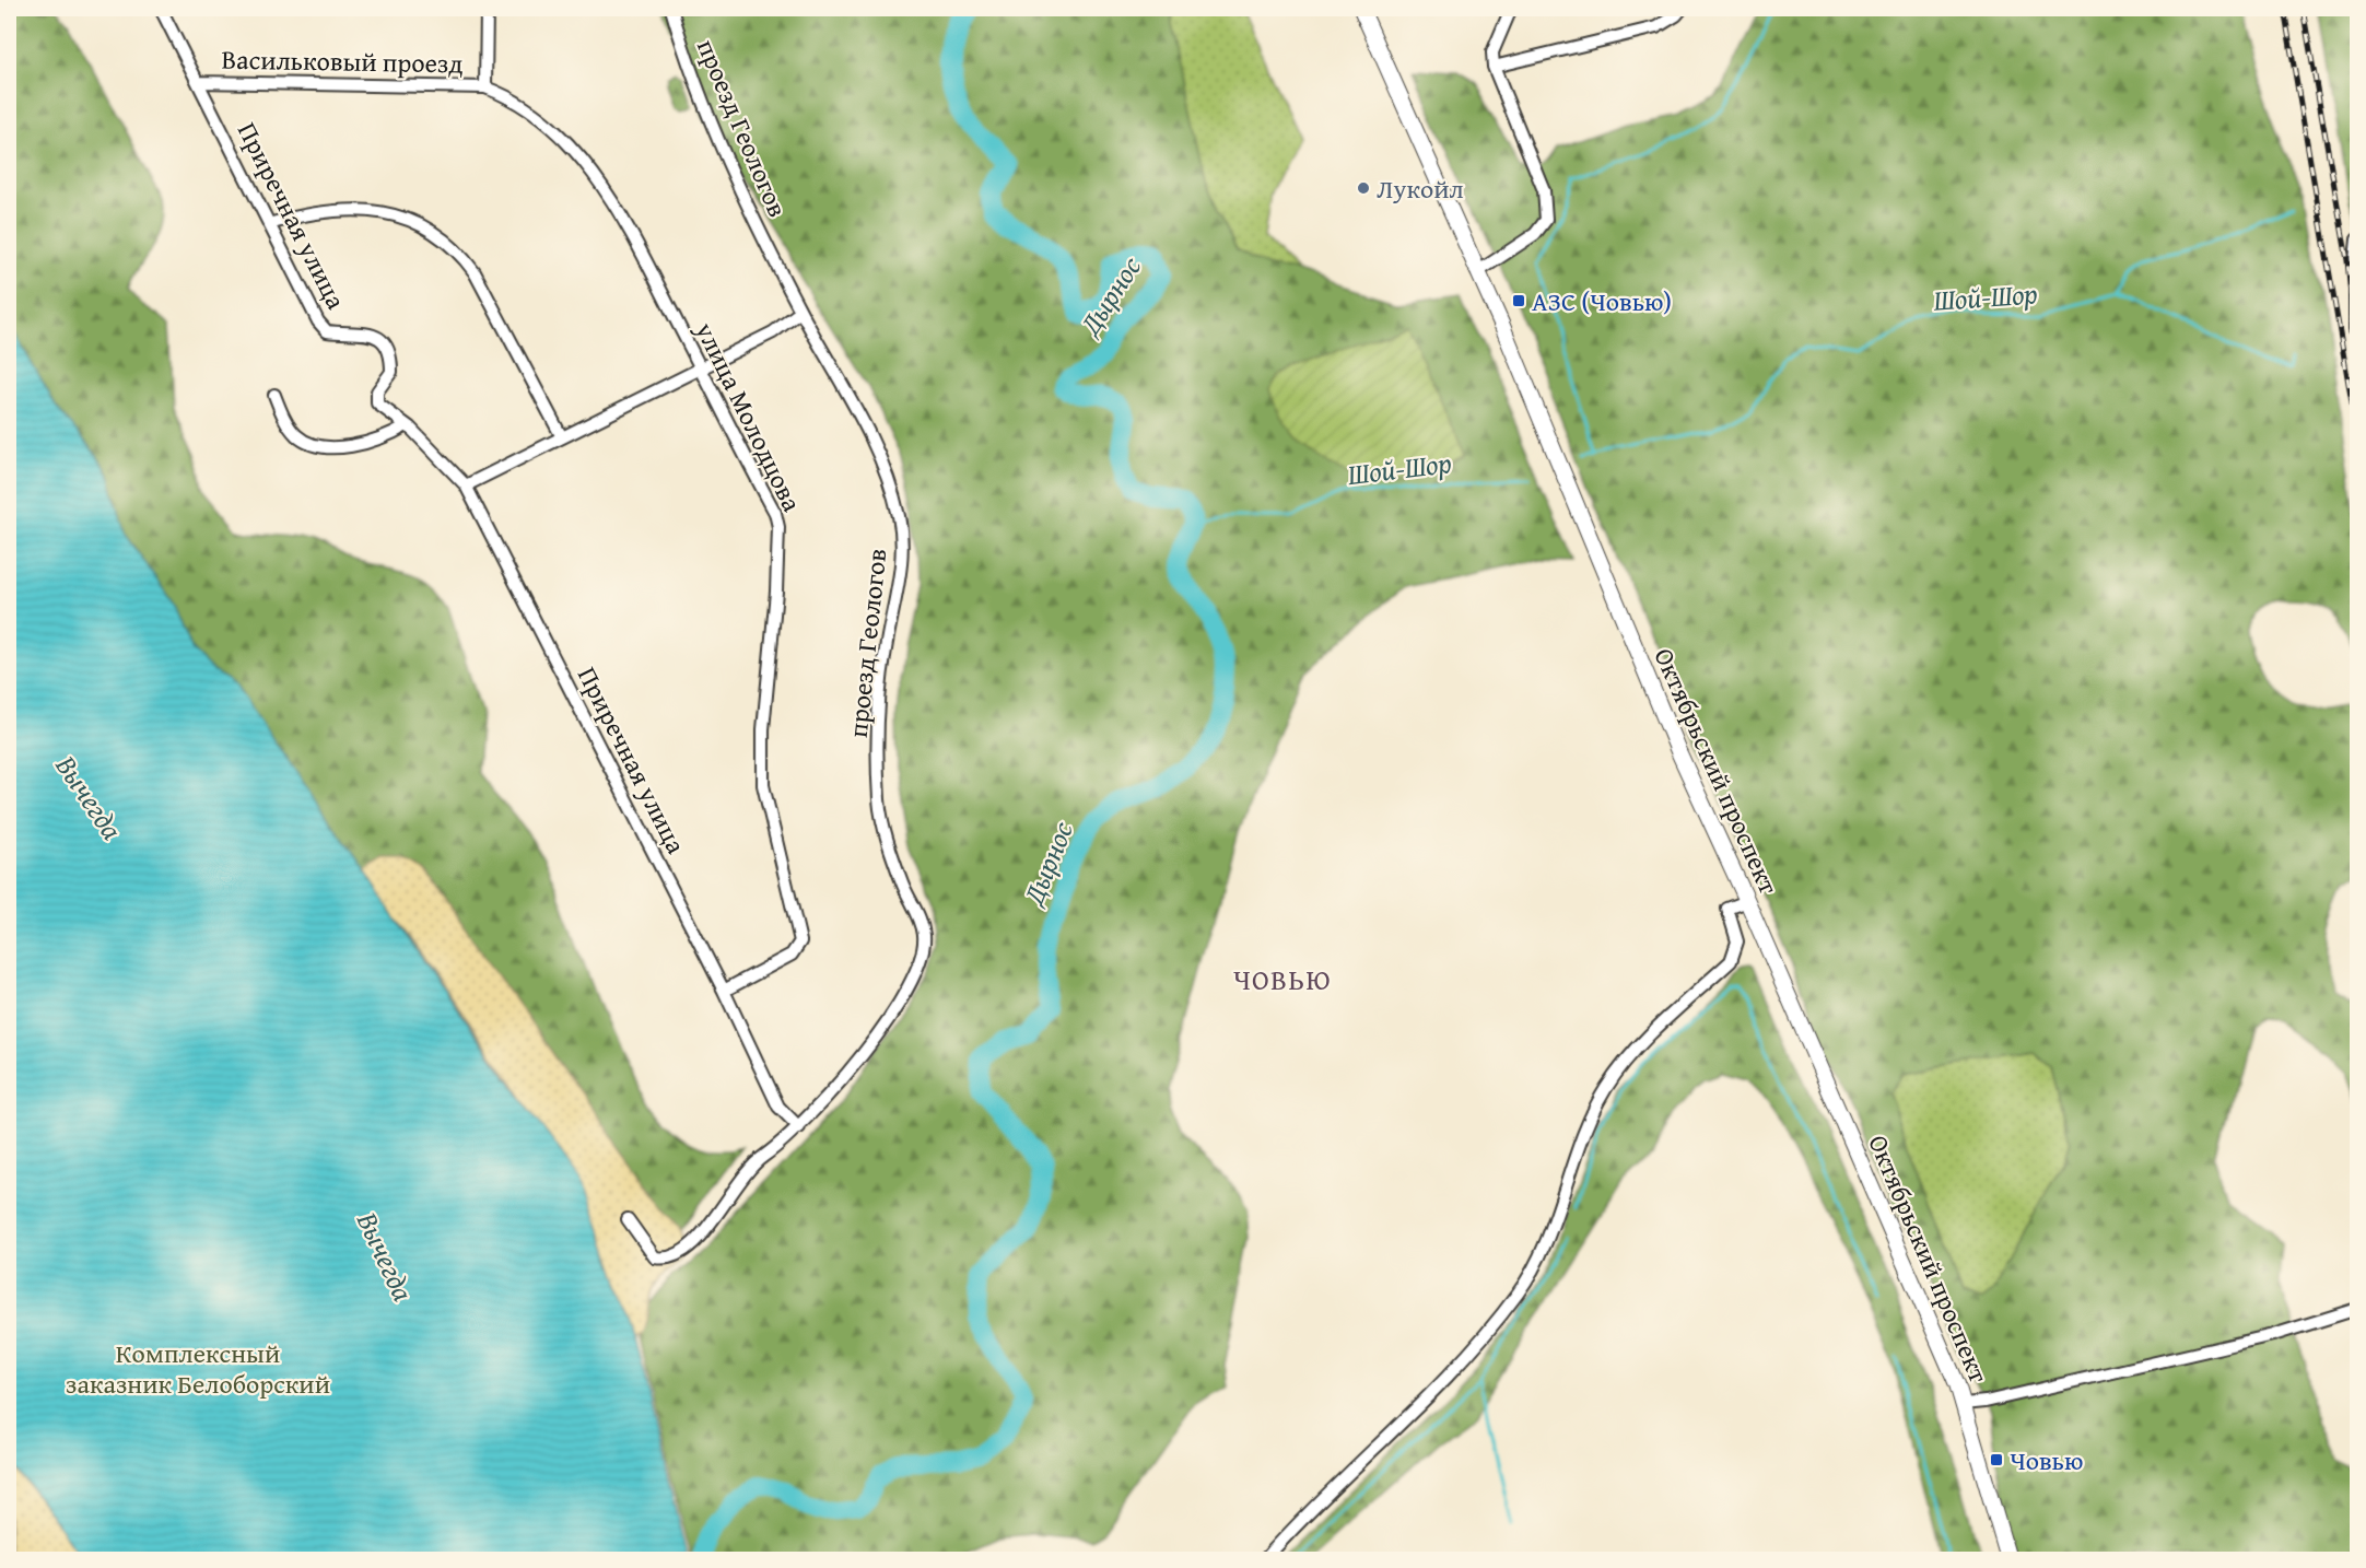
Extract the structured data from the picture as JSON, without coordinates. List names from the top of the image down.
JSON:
{
  "streets": {
    "main road": ["Октябрьский проспект"],
    "street": [
      "Васильковый проезд",
      "проезд Геологов",
      "Приречная улица",
      "улица Молодцова"
    ]
  },
  "crossings": [
    ["Васильковый проезд", "Приречная улица"],
    ["Васильковый проезд", "улица Молодцова"],
    ["проезд Геологов", "Приречная улица"],
    ["Приречная улица", "улица Молодцова"]
  ],
  "districts": ["ЧОВЬЮ"],
  "water": ["Дырнос", "Шой-Шор", "Вычегда"],
  "parks": ["Комплексный заказник Белоборский"],
  "places": {
    "other": ["Лукойл"],
    "transit": ["АЗС (Човью)", "Човью"]
  }
}
